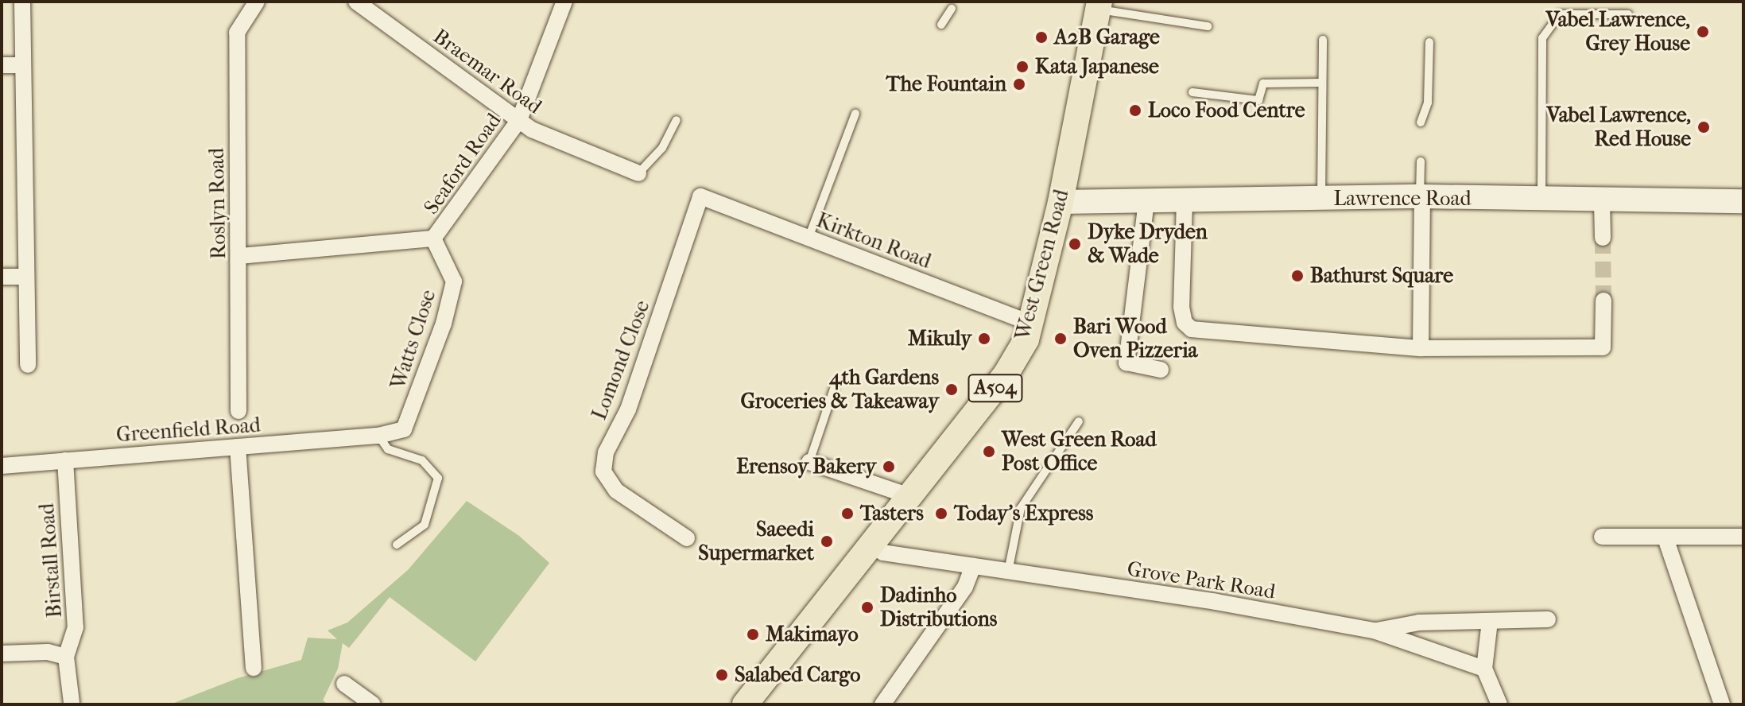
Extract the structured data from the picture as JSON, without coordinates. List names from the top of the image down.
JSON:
{
  "streets": {
    "main road": ["West Green Road", "A504"],
    "street": [
      "Braemar Road",
      "Seaford Road",
      "Lawrence Road",
      "Roslyn Road",
      "Kirkton Road",
      "Watts Close",
      "Lomond Close",
      "Greenfield Road",
      "Birstall Road",
      "Grove Park Road"
    ]
  },
  "crossings": [
    ["Braemar Road", "Seaford Road"],
    ["Seaford Road", "Roslyn Road"],
    ["Seaford Road", "Watts Close"],
    ["Lawrence Road", "West Green Road"],
    ["Kirkton Road", "West Green Road"],
    ["Kirkton Road", "Lomond Close"],
    ["West Green Road", "Grove Park Road"],
    ["Watts Close", "Greenfield Road"],
    ["Greenfield Road", "Birstall Road"]
  ],
  "places": [
    "Vabel Lawrence, Grey House",
    "A2B Garage",
    "Kata Japanese",
    "The Fountain",
    "Loco Food Centre",
    "Vabel Lawrence, Red House",
    "Dyke Dryden & Wade",
    "Bathurst Square",
    "Mikuly",
    "Bari Wood Oven Pizzeria",
    "4th Gardens Groceries & Takeaway",
    "West Green Road Post Office",
    "Erensoy Bakery",
    "Tasters",
    "Today's Express",
    "Saeedi Supermarket",
    "Dadinho Distributions",
    "Makimayo",
    "Salabed Cargo"
  ]
}
